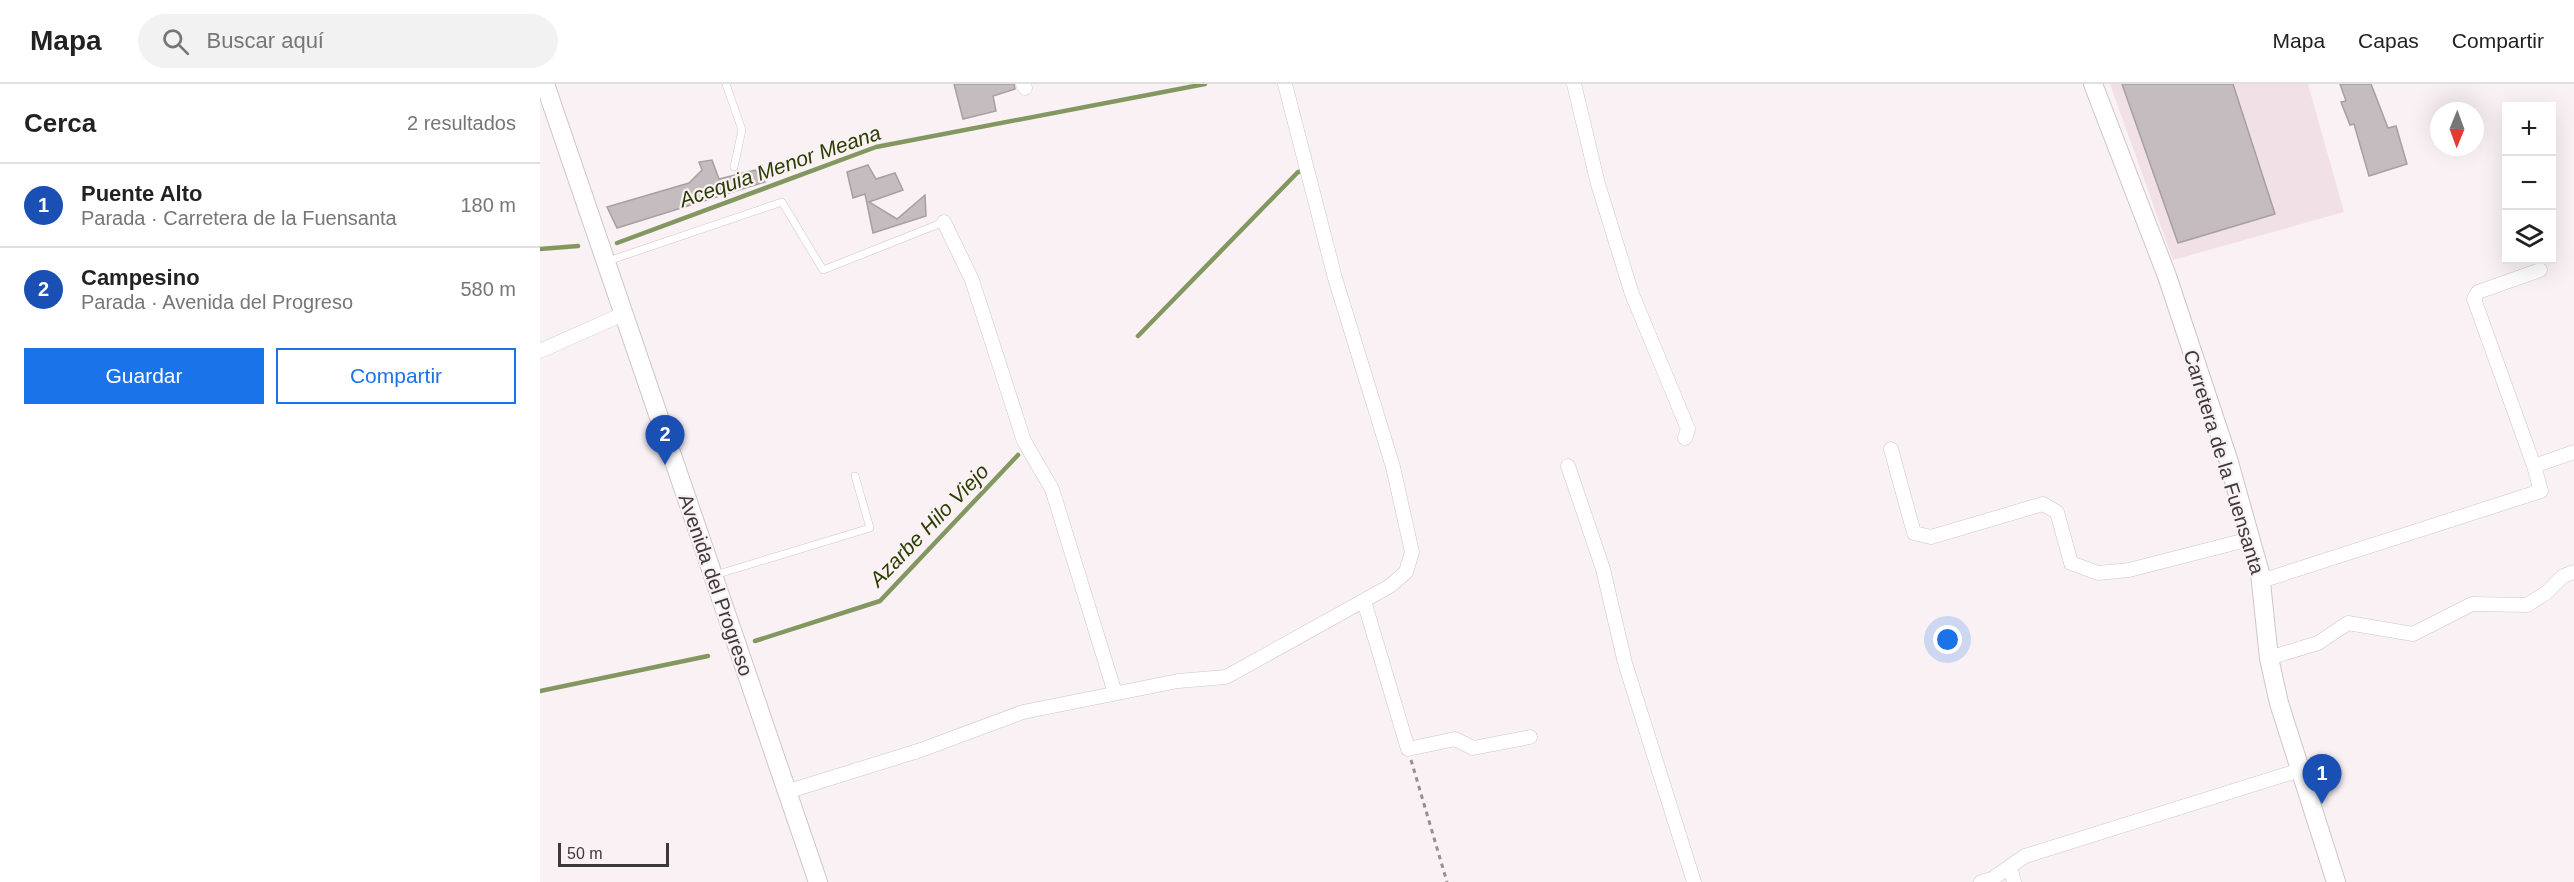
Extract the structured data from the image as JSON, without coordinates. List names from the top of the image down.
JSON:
{
  "streets": {
    "main road": ["Carretera de la Fuensanta", "Avenida del Progreso"]
  },
  "water": ["Acequia Menor Meana", "Azarbe Hilo Viejo"],
  "scale_bar": "50 m",
  "north": "bottom",
  "page": {
    "header": "Mapa",
    "search": "Buscar aquí",
    "nav": ["Mapa", "Capas", "Compartir"],
    "heading": ["Cerca", "2 resultados"],
    "map_buttons": ["+", "−"],
    "list": [
      {
        "mark": "1",
        "name": "Puente Alto",
        "note": "Parada · Carretera de la Fuensanta",
        "value": "180 m"
      },
      {
        "mark": "2",
        "name": "Campesino",
        "note": "Parada · Avenida del Progreso",
        "value": "580 m"
      }
    ],
    "buttons": ["Guardar", "Compartir"],
    "pins": ["2", "1"],
    "scale": "50 m"
  }
}
